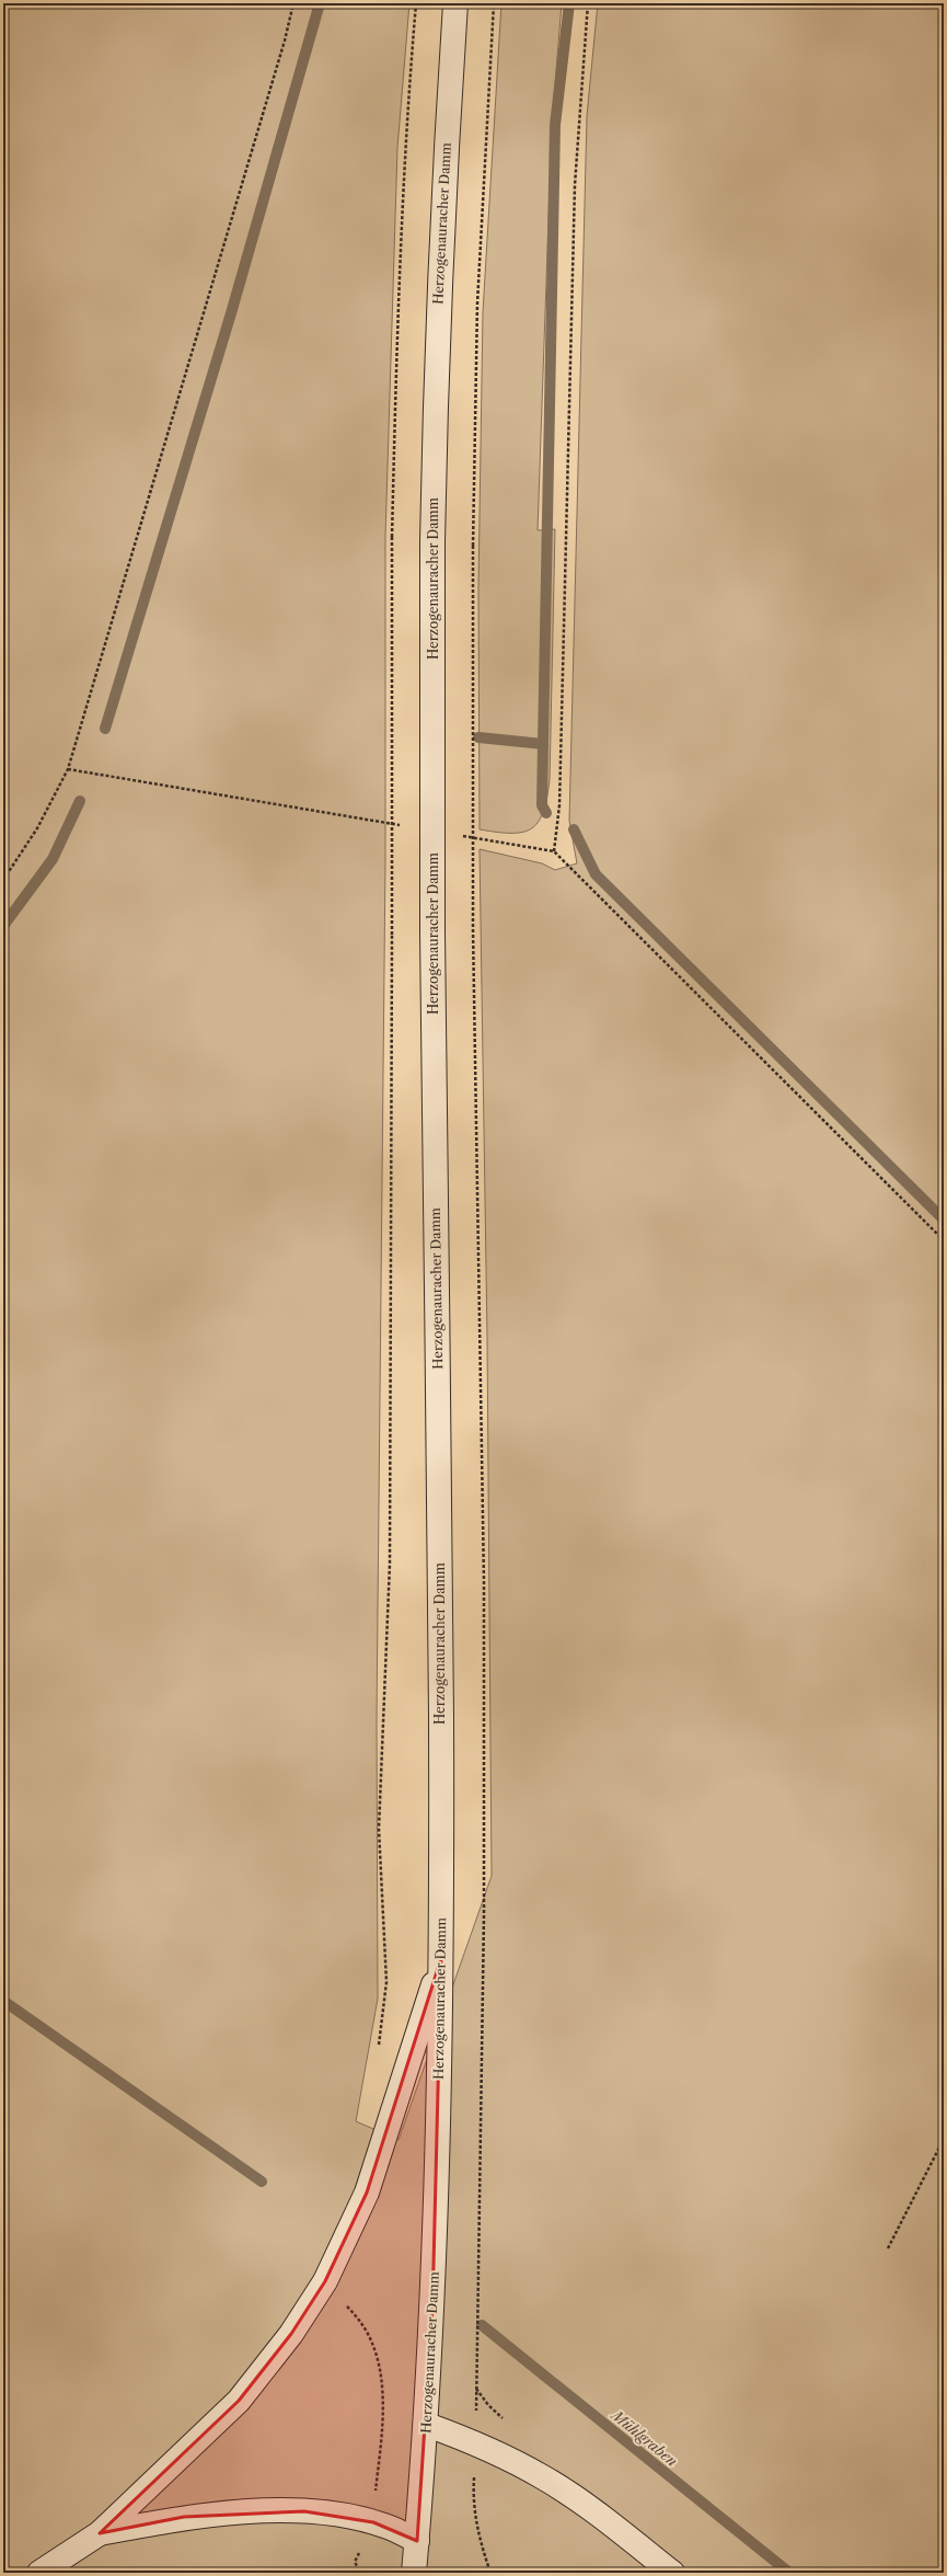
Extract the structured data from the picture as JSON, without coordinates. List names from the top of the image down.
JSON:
{
  "streets": {
    "main road": ["Herzogenauracher Damm"]
  },
  "water": ["Mühlgraben"]
}
